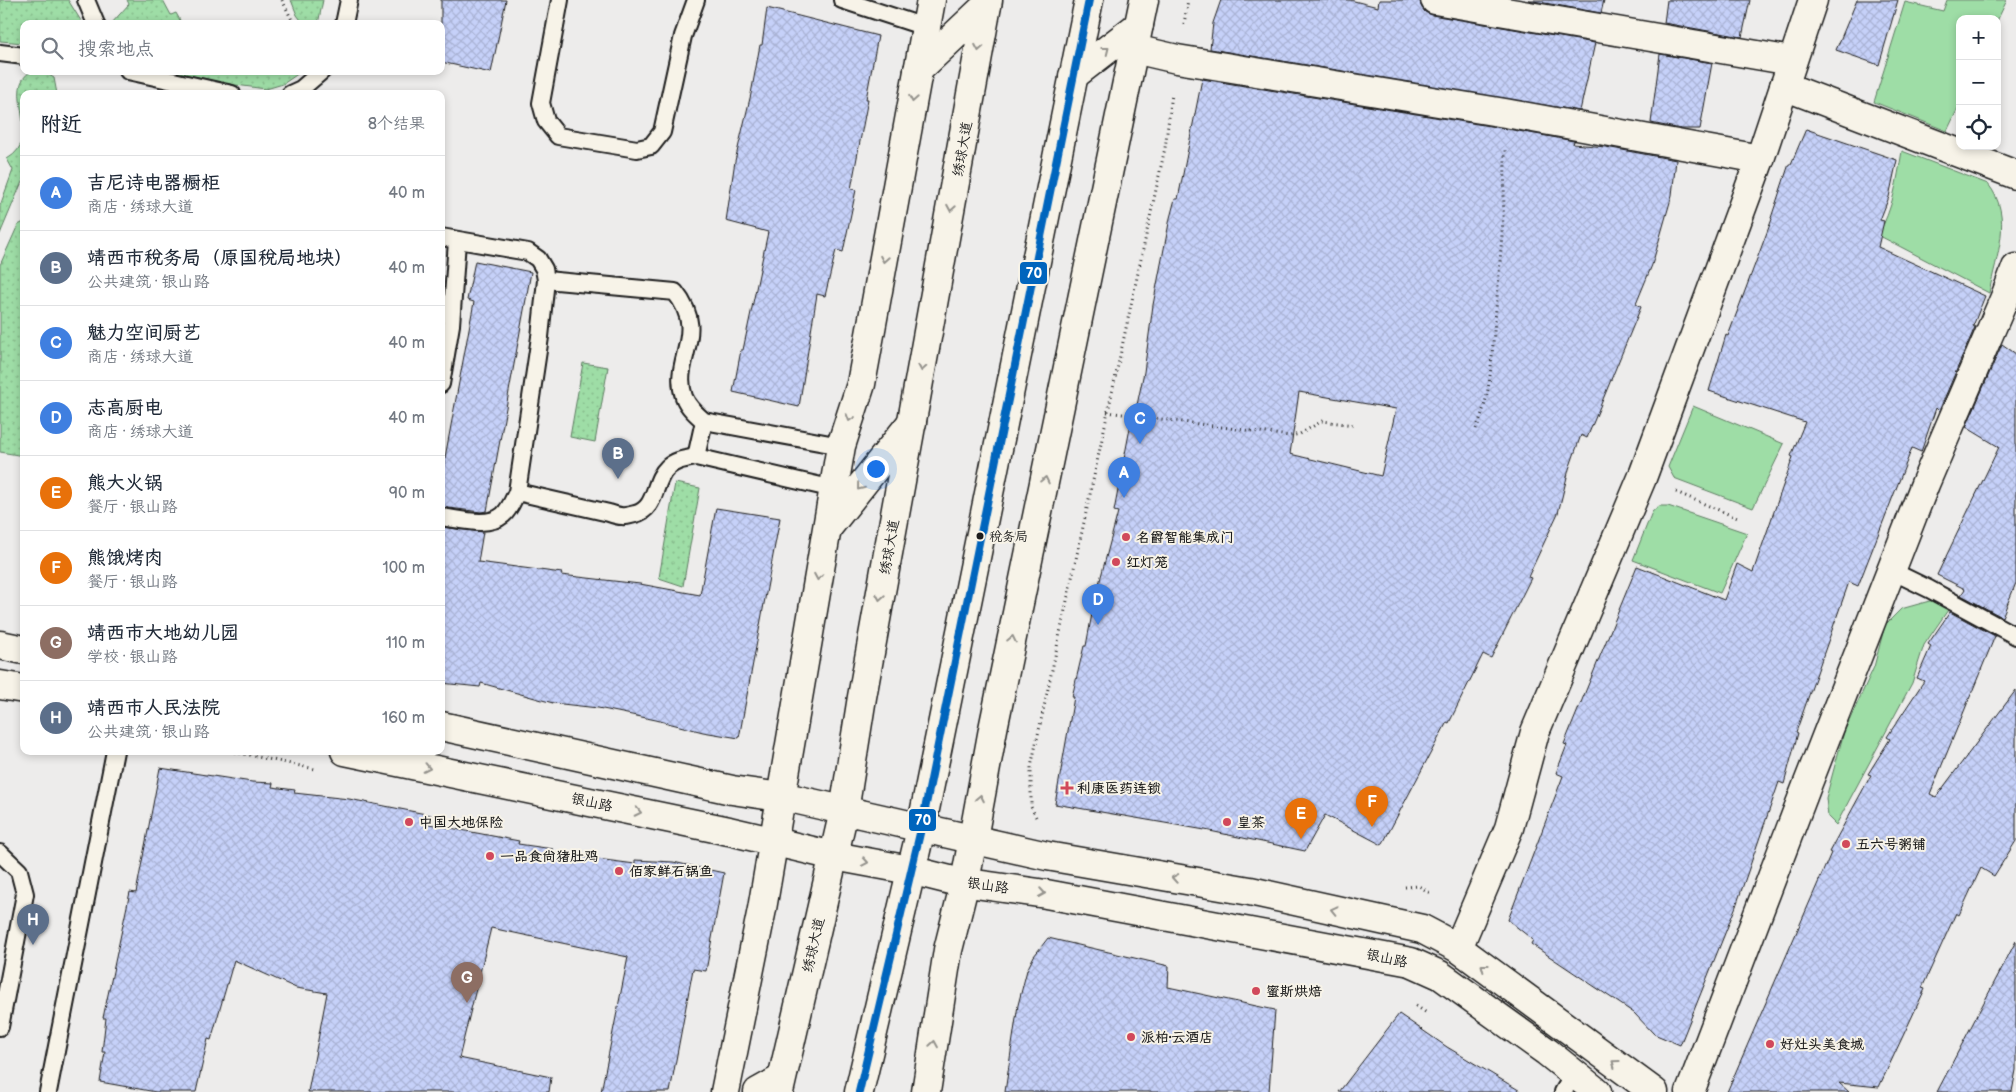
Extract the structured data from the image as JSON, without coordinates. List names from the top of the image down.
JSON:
{
  "streets": {
    "street": ["绣球大道", "银山路"]
  },
  "crossings": [
    ["绣球大道", "银山路"]
  ],
  "places": {
    "other": [
      "税务局",
      "名爵智能集成门",
      "红灯笼",
      "中国大地保险",
      "皇茶",
      "五六号粥铺",
      "一品食尚猪肚鸡",
      "佰家鲜石锅鱼",
      "蜜斯烘焙",
      "派柏·云酒店",
      "好灶头美食城"
    ],
    "health": ["利康医药连锁"]
  },
  "lines": ["transit line 70"],
  "page": {
    "map_buttons": ["+", "−"],
    "search": "搜索地点",
    "heading": ["附近", "8个结果"],
    "list": [
      {
        "mark": "A",
        "name": "吉尼诗电器橱柜",
        "note": "商店 · 绣球大道",
        "value": "40 m"
      },
      {
        "mark": "B",
        "name": "靖西市税务局（原国税局地块）",
        "note": "公共建筑 · 银山路",
        "value": "40 m"
      },
      {
        "mark": "C",
        "name": "魅力空间厨艺",
        "note": "商店 · 绣球大道",
        "value": "40 m"
      },
      {
        "mark": "D",
        "name": "志高厨电",
        "note": "商店 · 绣球大道",
        "value": "40 m"
      },
      {
        "mark": "E",
        "name": "熊大火锅",
        "note": "餐厅 · 银山路",
        "value": "90 m"
      },
      {
        "mark": "F",
        "name": "熊饿烤肉",
        "note": "餐厅 · 银山路",
        "value": "100 m"
      },
      {
        "mark": "G",
        "name": "靖西市大地幼儿园",
        "note": "学校 · 银山路",
        "value": "110 m"
      },
      {
        "mark": "H",
        "name": "靖西市人民法院",
        "note": "公共建筑 · 银山路",
        "value": "160 m"
      }
    ],
    "pins": [
      "C",
      "B",
      "A",
      "D",
      "F",
      "E",
      "H",
      "G"
    ]
  }
}
